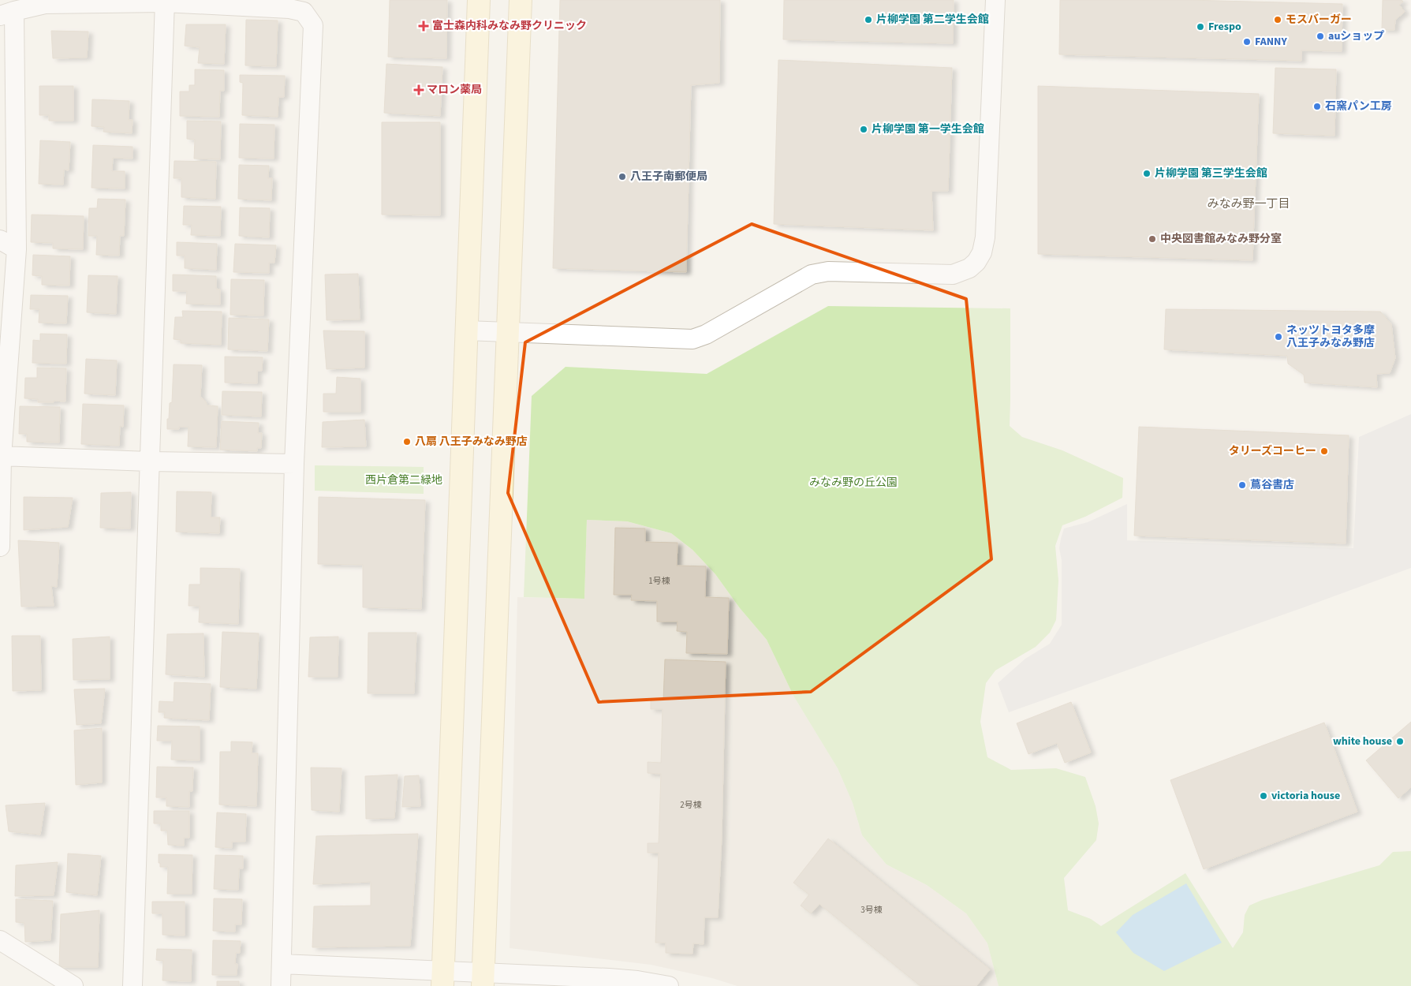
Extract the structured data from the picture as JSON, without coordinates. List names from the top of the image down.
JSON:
{
  "districts": ["みなみ野一丁目"],
  "parks": ["西片倉第二緑地", "みなみ野の丘公園"],
  "places": {
    "other": [
      "片柳学園 第二学生会館",
      "モスバーガー",
      "Frespo",
      "auショップ",
      "FANNY",
      "石窯パン工房",
      "片柳学園 第一学生会館",
      "片柳学園 第三学生会館",
      "八王子南郵便局",
      "中央図書館みなみ野分室",
      "ネッツトヨタ多摩 八王子みなみ野店",
      "八扇 八王子みなみ野店",
      "タリーズコーヒー",
      "蔦谷書店",
      "white house",
      "victoria house"
    ],
    "health": ["富士森内科みなみ野クリニック", "マロン薬局"]
  },
  "house_numbers": ["1号棟", "2号棟", "3号棟"]
}
